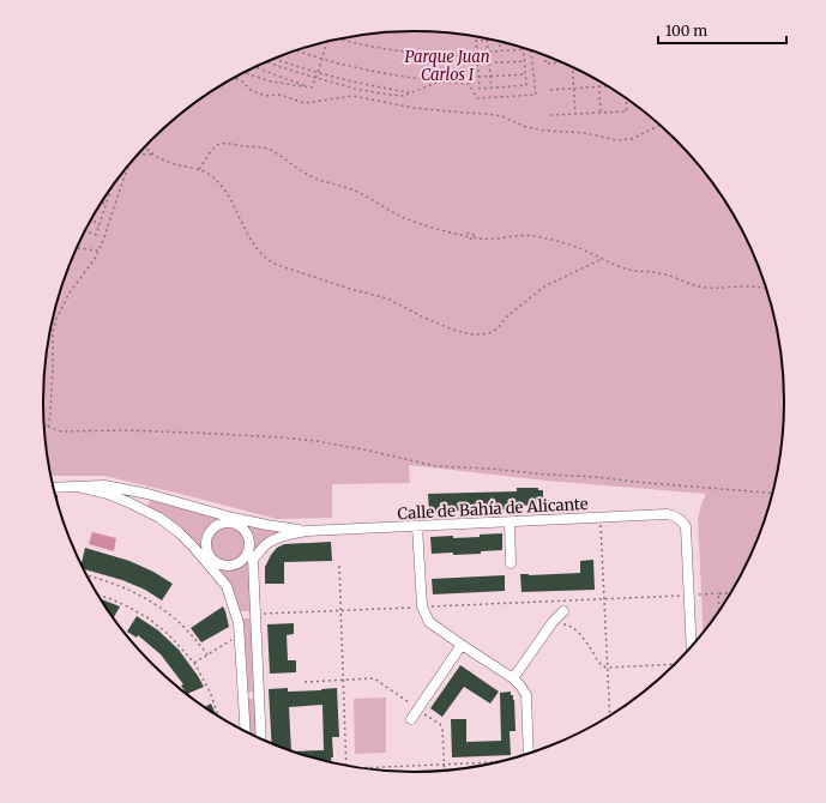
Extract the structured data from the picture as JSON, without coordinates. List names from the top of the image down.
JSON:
{
  "streets": {
    "street": ["Calle de Bahía de Alicante"]
  },
  "parks": ["Parque Juan Carlos I"],
  "scale_bar": "100 m"
}
